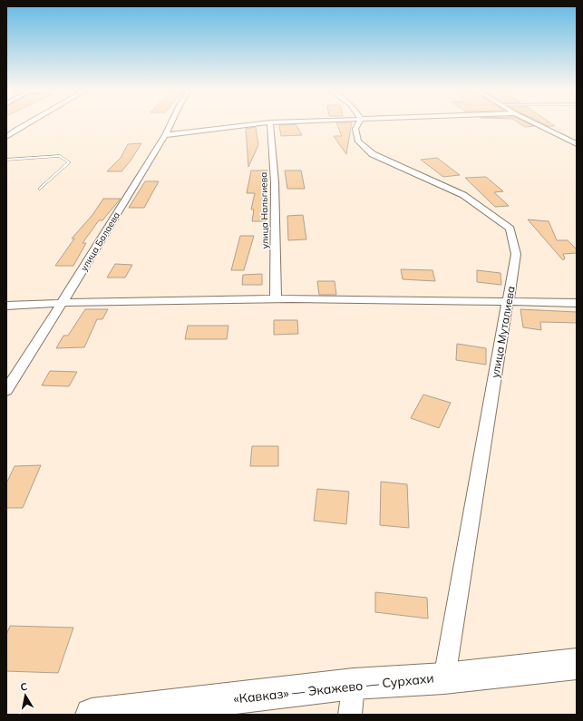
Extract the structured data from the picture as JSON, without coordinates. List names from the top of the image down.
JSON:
{
  "streets": {
    "main road": ["«Кавказ» — Экажево — Сурхахи"],
    "street": ["улица Нальгиева", "улица Балаева", "улица Муталиева"]
  },
  "crossings": [
    ["улица Муталиева", "«Кавказ» — Экажево — Сурхахи"]
  ],
  "north": "top"
}
